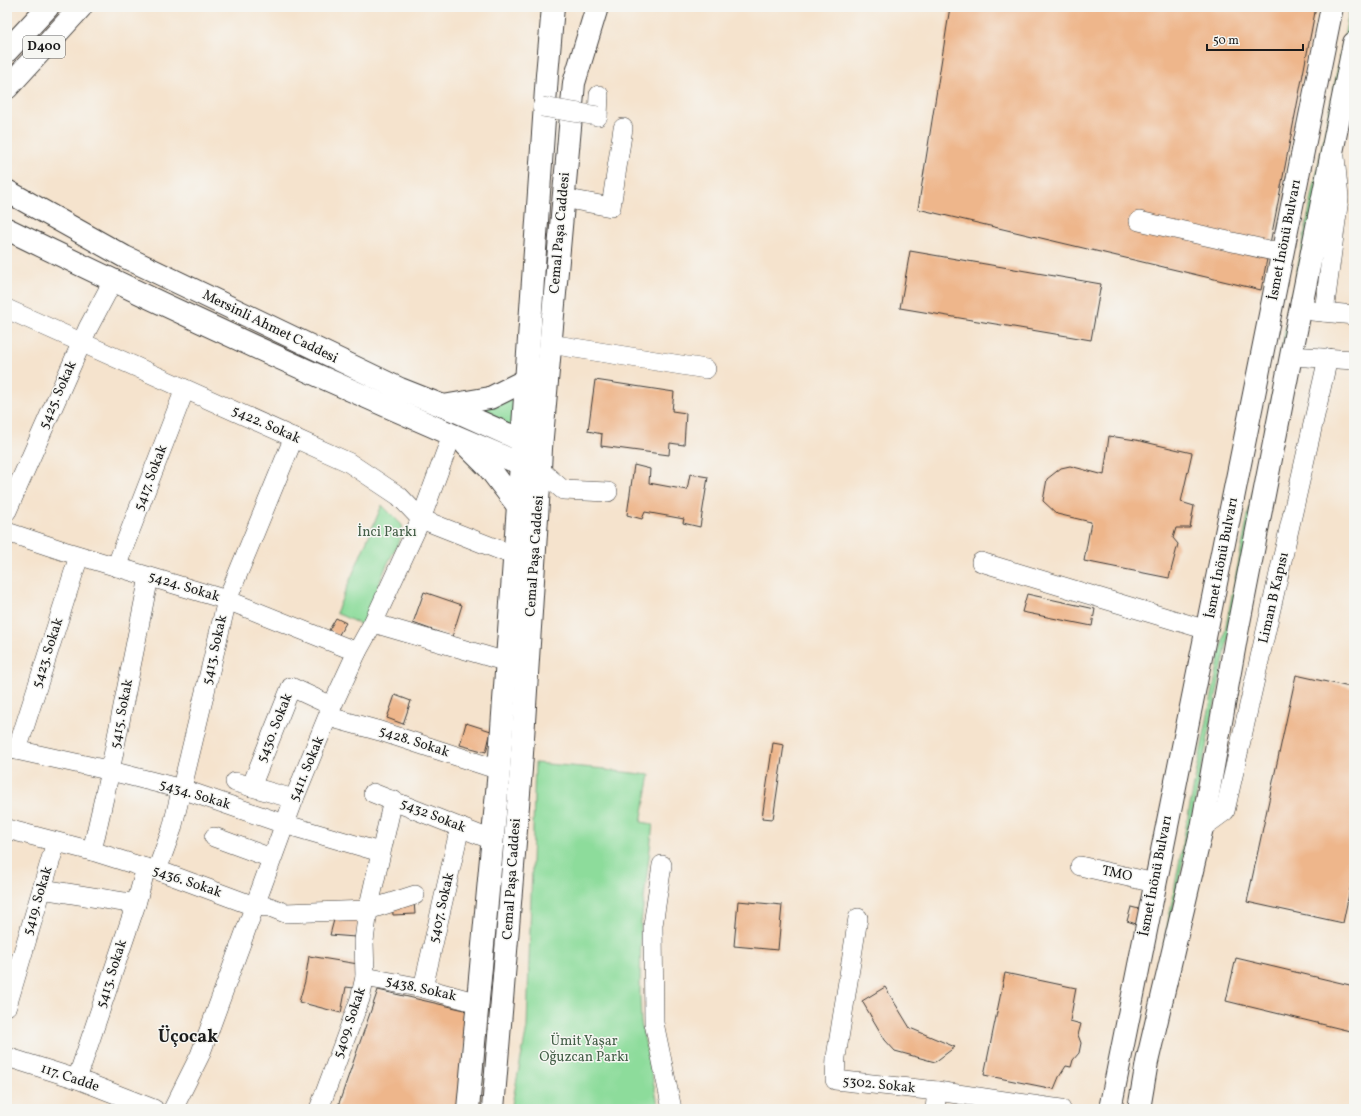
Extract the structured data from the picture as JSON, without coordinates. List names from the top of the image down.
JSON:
{
  "streets": {
    "main road": [
      "D400",
      "Cemal Paşa Caddesi",
      "İsmet İnönü Bulvarı",
      "Mersinli Ahmet Caddesi"
    ],
    "street": [
      "5425. Sokak",
      "5422. Sokak",
      "5417. Sokak",
      "5424. Sokak",
      "Liman B Kapısı",
      "5413. Sokak",
      "5423. Sokak",
      "5415. Sokak",
      "5430. Sokak",
      "5428. Sokak",
      "5411. Sokak",
      "5434. Sokak",
      "5432 Sokak",
      "TMO",
      "5436. Sokak",
      "5419. Sokak",
      "5407. Sokak",
      "5438. Sokak",
      "5409. Sokak",
      "117. Cadde",
      "5302. Sokak"
    ]
  },
  "crossings": [
    ["Cemal Paşa Caddesi", "Mersinli Ahmet Caddesi"],
    ["Cemal Paşa Caddesi", "5422. Sokak"],
    ["Cemal Paşa Caddesi", "5428. Sokak"],
    ["Cemal Paşa Caddesi", "5432 Sokak"],
    ["Cemal Paşa Caddesi", "5438. Sokak"],
    ["İsmet İnönü Bulvarı", "Liman B Kapısı"],
    ["İsmet İnönü Bulvarı", "TMO"],
    ["Mersinli Ahmet Caddesi", "5425. Sokak"],
    ["Mersinli Ahmet Caddesi", "5411. Sokak"],
    ["5425. Sokak", "5422. Sokak"],
    ["5422. Sokak", "5417. Sokak"],
    ["5422. Sokak", "5413. Sokak"],
    ["5422. Sokak", "5411. Sokak"],
    ["5417. Sokak", "5424. Sokak"],
    ["5424. Sokak", "5413. Sokak"],
    ["5424. Sokak", "5423. Sokak"],
    ["5424. Sokak", "5415. Sokak"],
    ["5424. Sokak", "5411. Sokak"],
    ["5413. Sokak", "5434. Sokak"],
    ["5413. Sokak", "5436. Sokak"],
    ["5413. Sokak", "117. Cadde"],
    ["5423. Sokak", "5434. Sokak"],
    ["5415. Sokak", "5434. Sokak"],
    ["5415. Sokak", "5436. Sokak"],
    ["5430. Sokak", "5428. Sokak"],
    ["5430. Sokak", "5411. Sokak"],
    ["5428. Sokak", "5411. Sokak"],
    ["5411. Sokak", "5434. Sokak"],
    ["5411. Sokak", "5436. Sokak"],
    ["5434. Sokak", "5409. Sokak"],
    ["5432 Sokak", "5407. Sokak"],
    ["5432 Sokak", "5409. Sokak"],
    ["5436. Sokak", "5419. Sokak"],
    ["5436. Sokak", "5409. Sokak"],
    ["5407. Sokak", "5438. Sokak"],
    ["5438. Sokak", "5409. Sokak"]
  ],
  "districts": ["Üçocak"],
  "parks": ["İnci Parkı", "Ümit Yaşar Oğuzcan Parkı"],
  "scale_bar": "50 m"
}
